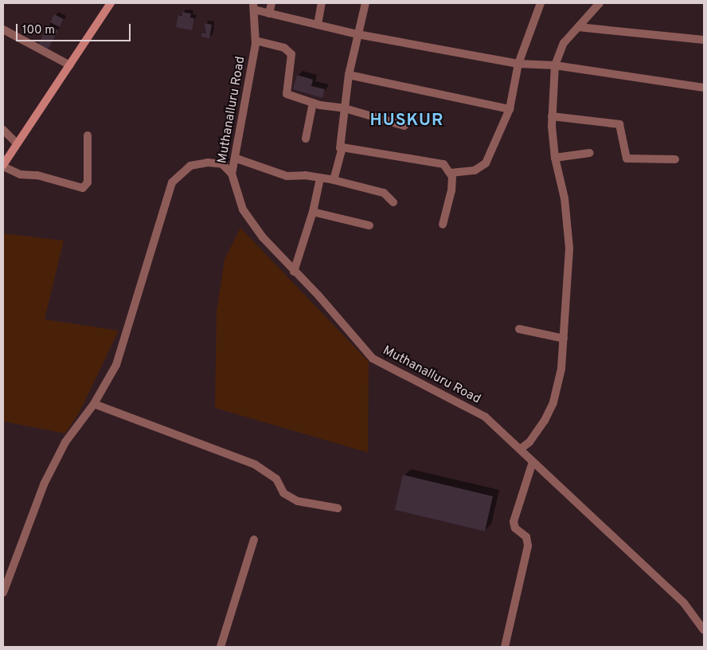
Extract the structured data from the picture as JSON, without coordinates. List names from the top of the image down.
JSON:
{
  "streets": {
    "street": ["Muthanalluru Road"]
  },
  "districts": ["HUSKUR"],
  "scale_bar": "100 m"
}
